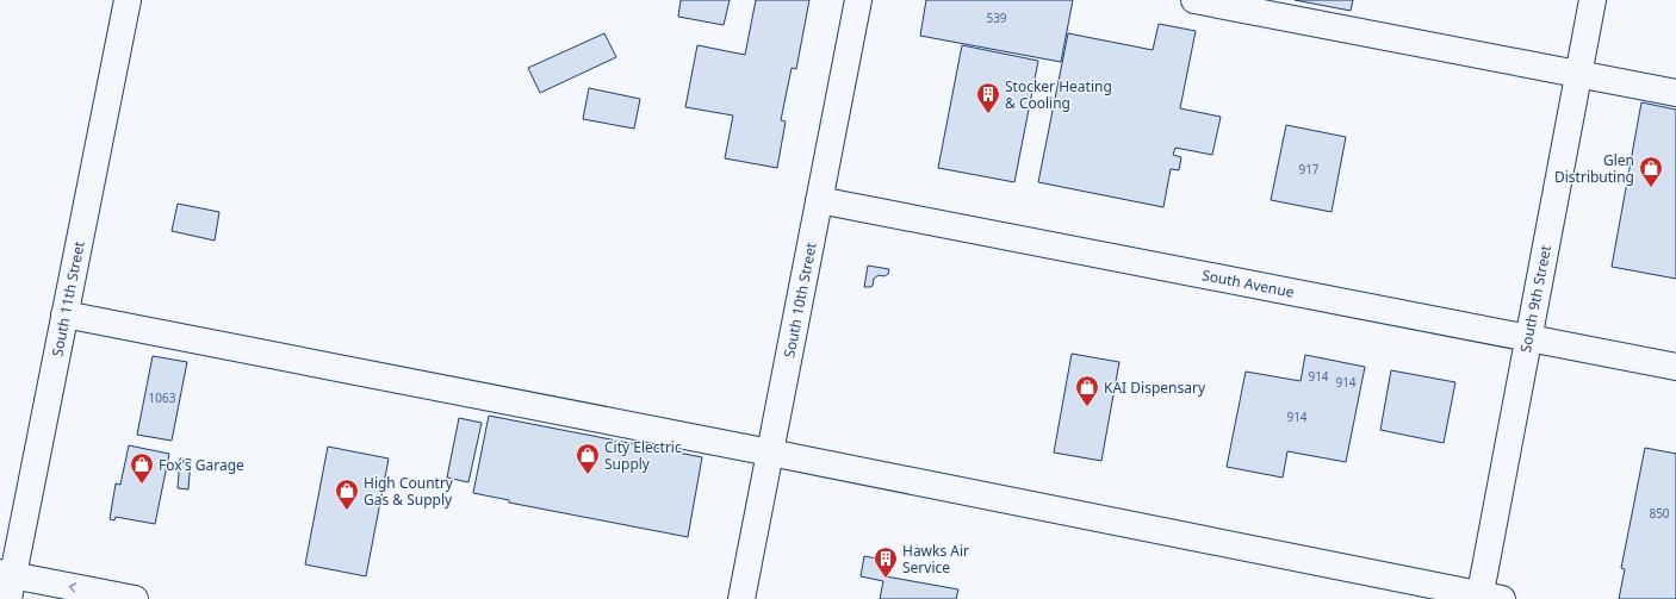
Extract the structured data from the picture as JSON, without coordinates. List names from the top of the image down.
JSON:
{
  "streets": {
    "street": [
      "South Avenue",
      "South 11th Street",
      "South 9th Street",
      "South 10th Street"
    ]
  },
  "crossings": [
    ["South Avenue", "South 9th Street"],
    ["South Avenue", "South 10th Street"]
  ],
  "places": {
    "building": ["Stocker Heating & Cooling", "Hawks Air Service"],
    "shop": [
      "Glen Distributing",
      "KAI Dispensary",
      "City Electric Supply",
      "Fox's Garage",
      "High Country Gas & Supply"
    ]
  },
  "house_numbers": [
    "539",
    "917",
    "914",
    "914",
    "1063",
    "914",
    "850"
  ]
}
